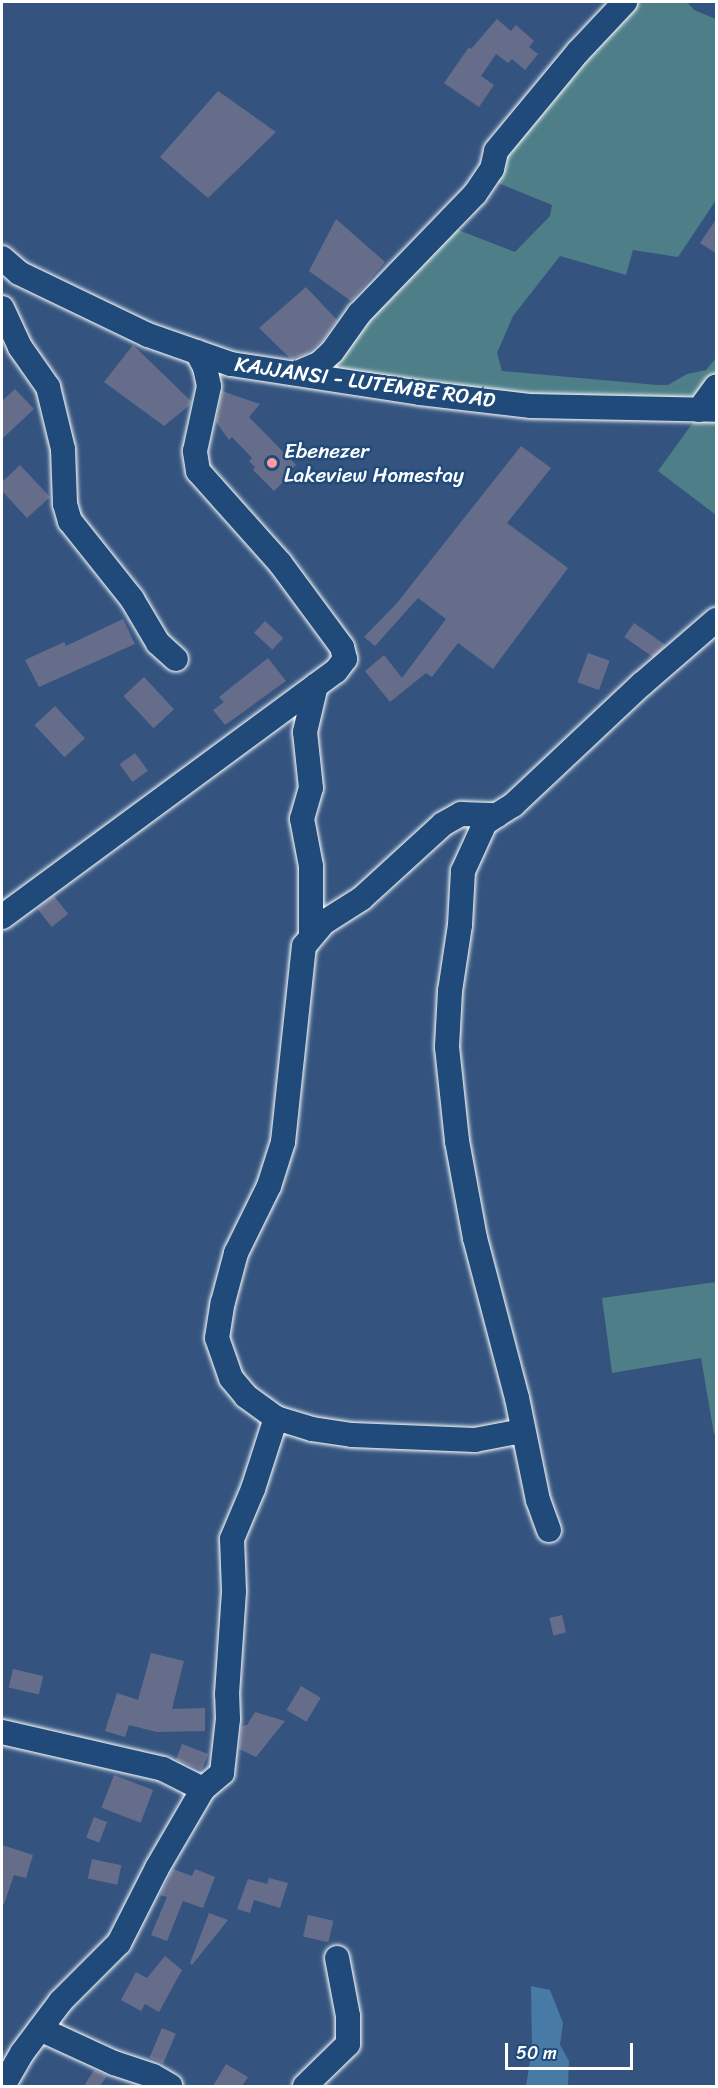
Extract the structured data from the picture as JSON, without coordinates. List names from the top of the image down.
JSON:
{
  "streets": {
    "street": ["KAJJANSI - LUTEMBE ROAD"]
  },
  "places": ["Ebenezer Lakeview Homestay"],
  "scale_bar": "50 m"
}
